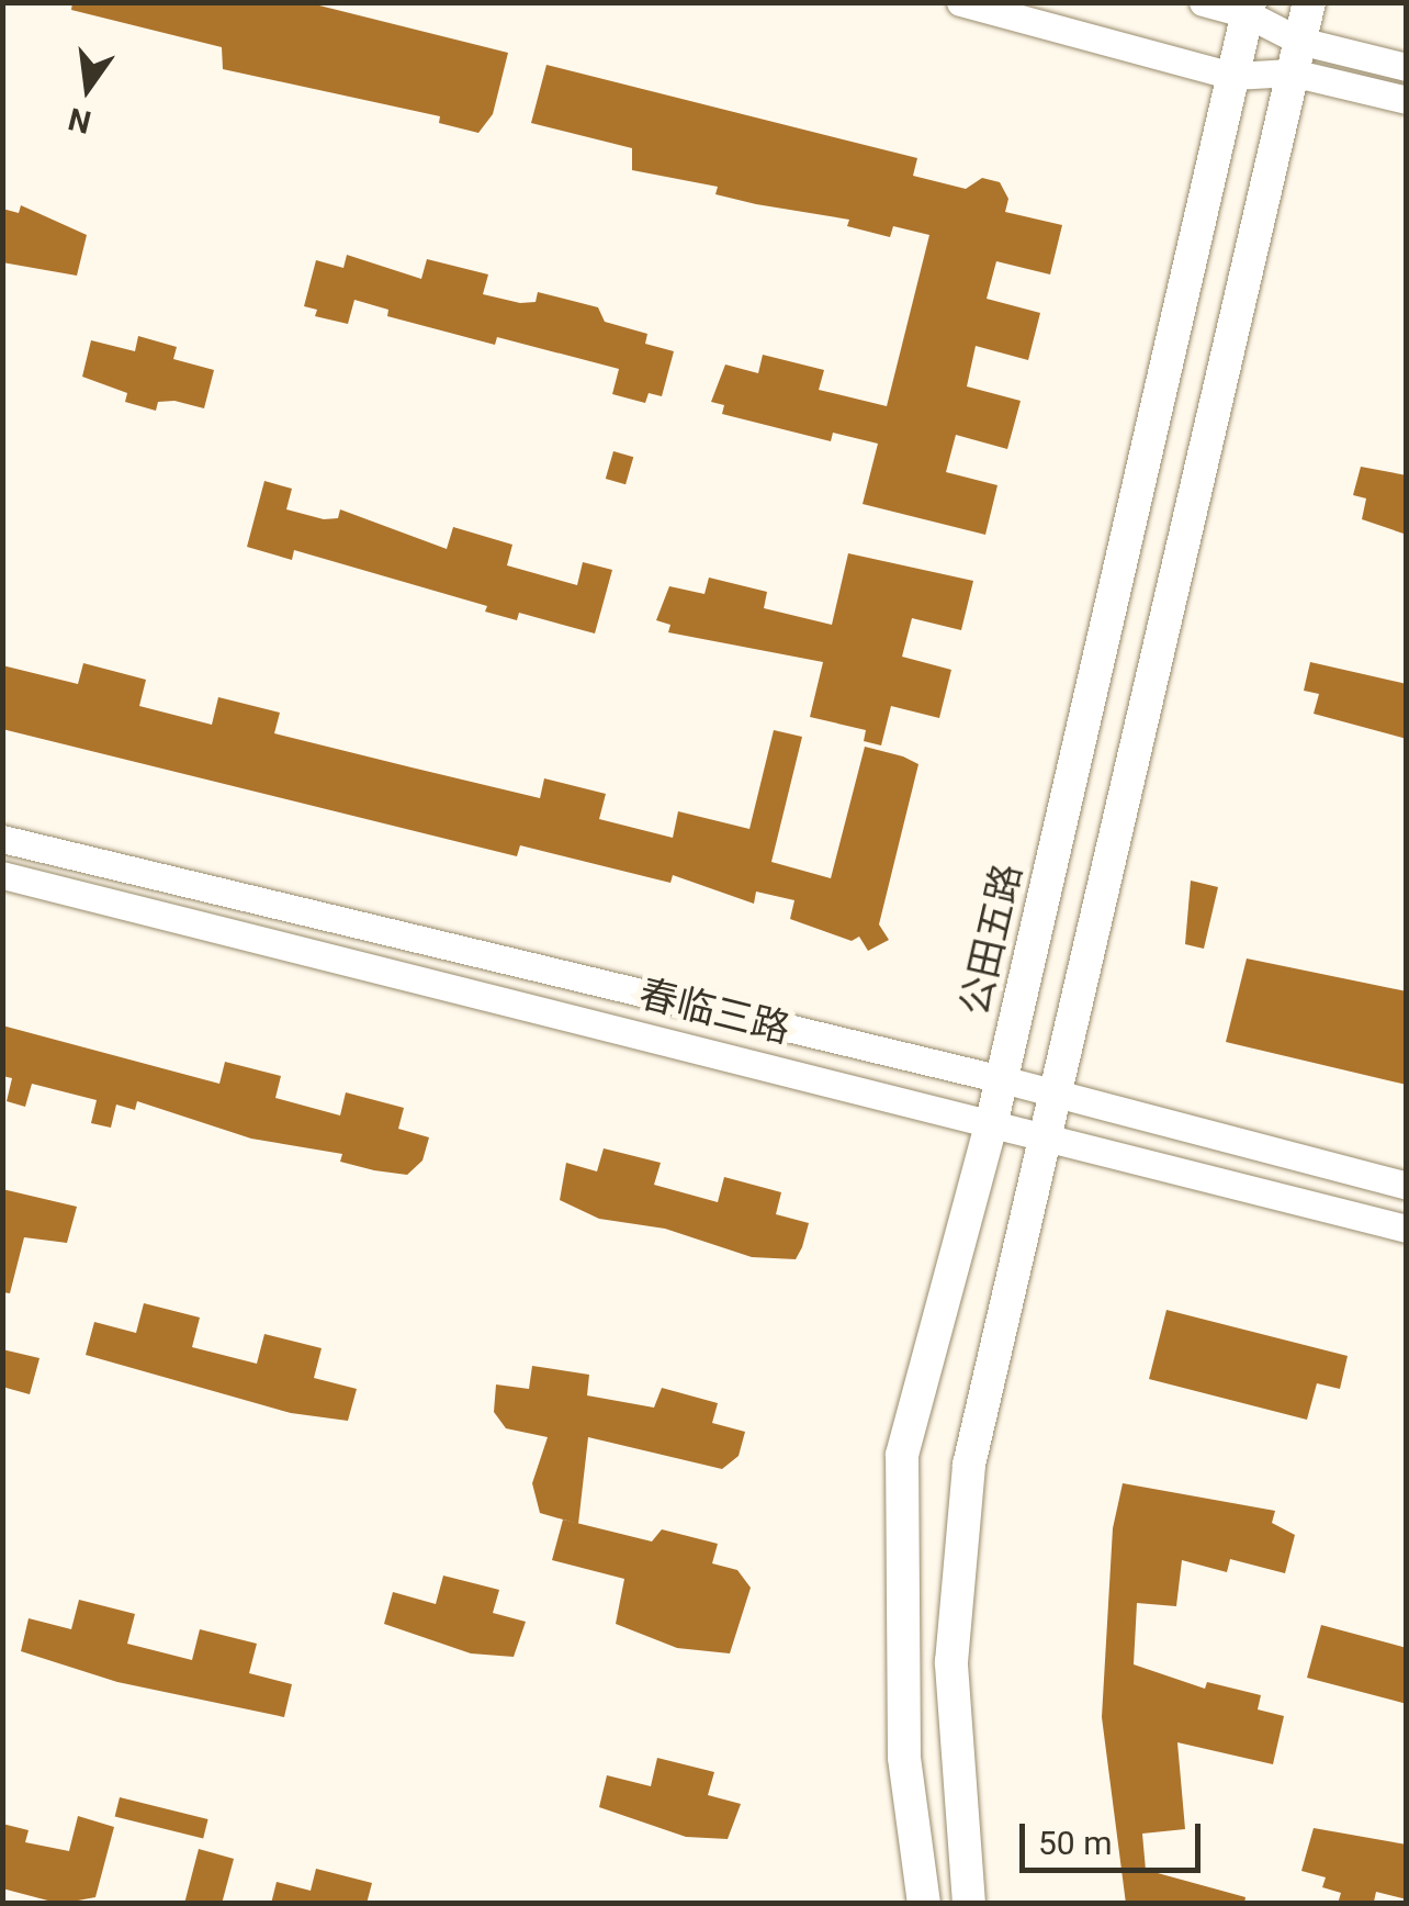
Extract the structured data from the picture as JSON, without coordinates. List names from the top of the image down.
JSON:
{
  "streets": {
    "main road": ["公田五路"],
    "street": ["春临三路"]
  },
  "crossings": [
    ["公田五路", "春临三路"]
  ],
  "scale_bar": "50 m",
  "north": "bottom"
}
